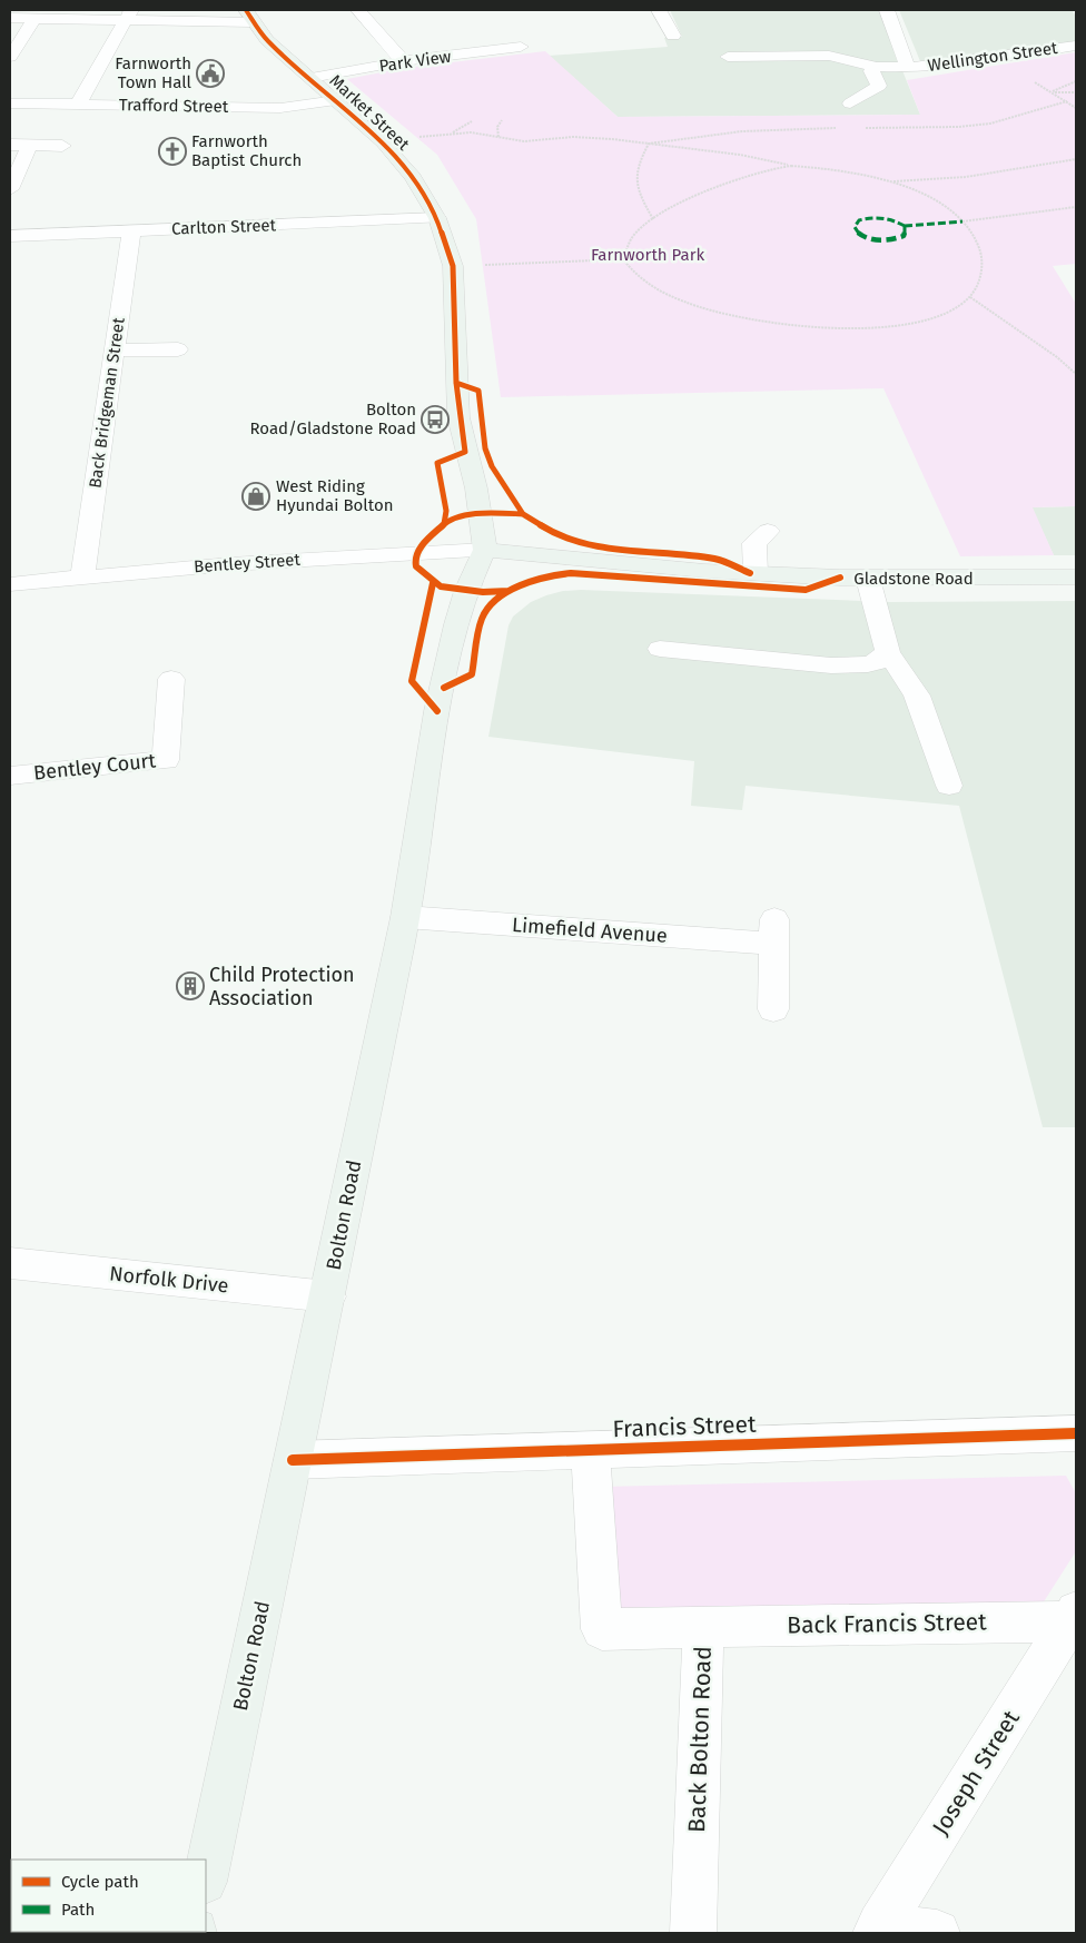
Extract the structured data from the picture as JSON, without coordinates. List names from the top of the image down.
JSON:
{
  "streets": {
    "main road": ["Market Street", "Gladstone Road", "Bolton Road"],
    "street": [
      "Wellington Street",
      "Park View",
      "Trafford Street",
      "Carlton Street",
      "Back Bridgeman Street",
      "Bentley Street",
      "Bentley Court",
      "Limefield Avenue",
      "Norfolk Drive",
      "Francis Street",
      "Back Francis Street",
      "Back Bolton Road",
      "Joseph Street"
    ]
  },
  "crossings": [
    ["Park View", "Market Street"],
    ["Trafford Street", "Market Street"],
    ["Market Street", "Carlton Street"],
    ["Market Street", "Bentley Street"],
    ["Market Street", "Gladstone Road"],
    ["Market Street", "Bolton Road"],
    ["Carlton Street", "Back Bridgeman Street"],
    ["Back Bridgeman Street", "Bentley Street"],
    ["Bentley Street", "Gladstone Road"],
    ["Bentley Street", "Bolton Road"],
    ["Gladstone Road", "Bolton Road"],
    ["Limefield Avenue", "Bolton Road"],
    ["Bolton Road", "Norfolk Drive"],
    ["Bolton Road", "Francis Street"],
    ["Francis Street", "Back Bolton Road"],
    ["Back Francis Street", "Back Bolton Road"],
    ["Back Francis Street", "Joseph Street"]
  ],
  "parks": ["Farnworth Park"],
  "places": {
    "public building": ["Farnworth Town Hall"],
    "church": ["Farnworth Baptist Church"],
    "bus stop": ["Bolton Road/Gladstone Road"],
    "shop": ["West Riding Hyundai Bolton"],
    "building": ["Child Protection Association"]
  },
  "legend": ["Cycle path", "Path"]
}
